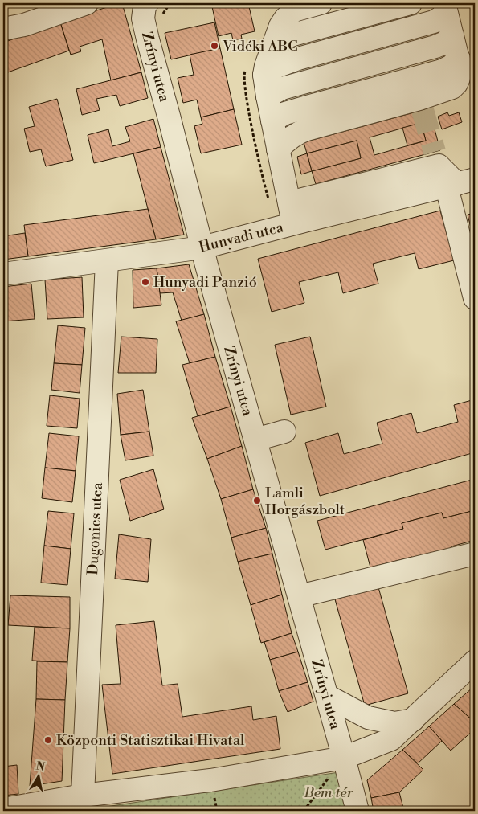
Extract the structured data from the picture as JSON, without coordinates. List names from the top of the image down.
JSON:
{
  "streets": {
    "street": ["Zrínyi utca", "Hunyadi utca", "Dugonics utca"]
  },
  "crossings": [
    ["Zrínyi utca", "Hunyadi utca"],
    ["Hunyadi utca", "Dugonics utca"]
  ],
  "parks": ["Bem tér"],
  "places": [
    "Vidéki ABC",
    "Hunyadi Panzió",
    "Lamli Horgászbolt",
    "Központi Statisztikai Hivatal"
  ],
  "north": "top"
}
